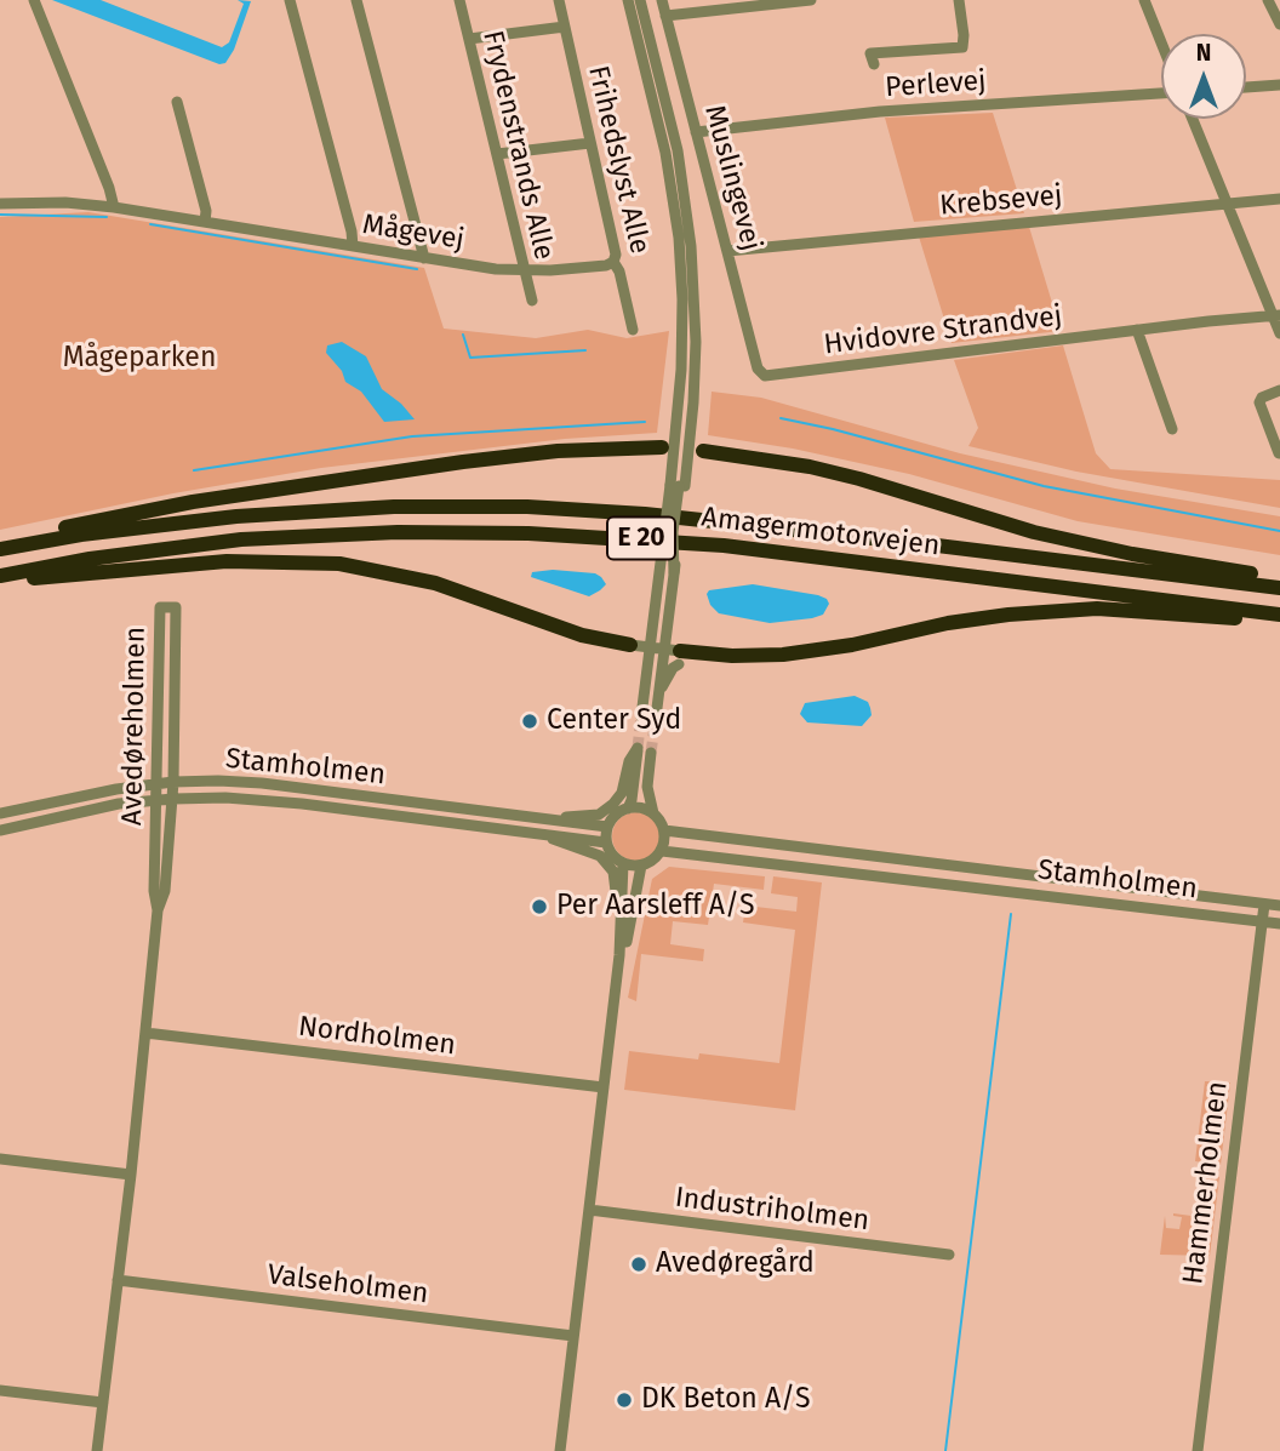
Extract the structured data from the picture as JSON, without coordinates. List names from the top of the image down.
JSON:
{
  "streets": {
    "highway": ["Amagermotorvejen", "E 20"],
    "street": [
      "Perlevej",
      "Frydenstrands Alle",
      "Frihedslyst Alle",
      "Muslingevej",
      "Krebsevej",
      "Mågevej",
      "Hvidovre Strandvej",
      "Avedøreholmen",
      "Stamholmen",
      "Nordholmen",
      "Hammerholmen",
      "Industriholmen",
      "Valseholmen"
    ]
  },
  "crossings": [
    ["Perlevej", "Muslingevej"],
    ["Frydenstrands Alle", "Mågevej"],
    ["Frihedslyst Alle", "Mågevej"],
    ["Muslingevej", "Krebsevej"],
    ["Muslingevej", "Hvidovre Strandvej"],
    ["Avedøreholmen", "Stamholmen"],
    ["Avedøreholmen", "Nordholmen"],
    ["Avedøreholmen", "Valseholmen"],
    ["Stamholmen", "Hammerholmen"]
  ],
  "parks": ["Mågeparken"],
  "places": [
    "Center Syd",
    "Per Aarsleff A/S",
    "Avedøregård",
    "DK Beton A/S"
  ],
  "north": "top"
}
